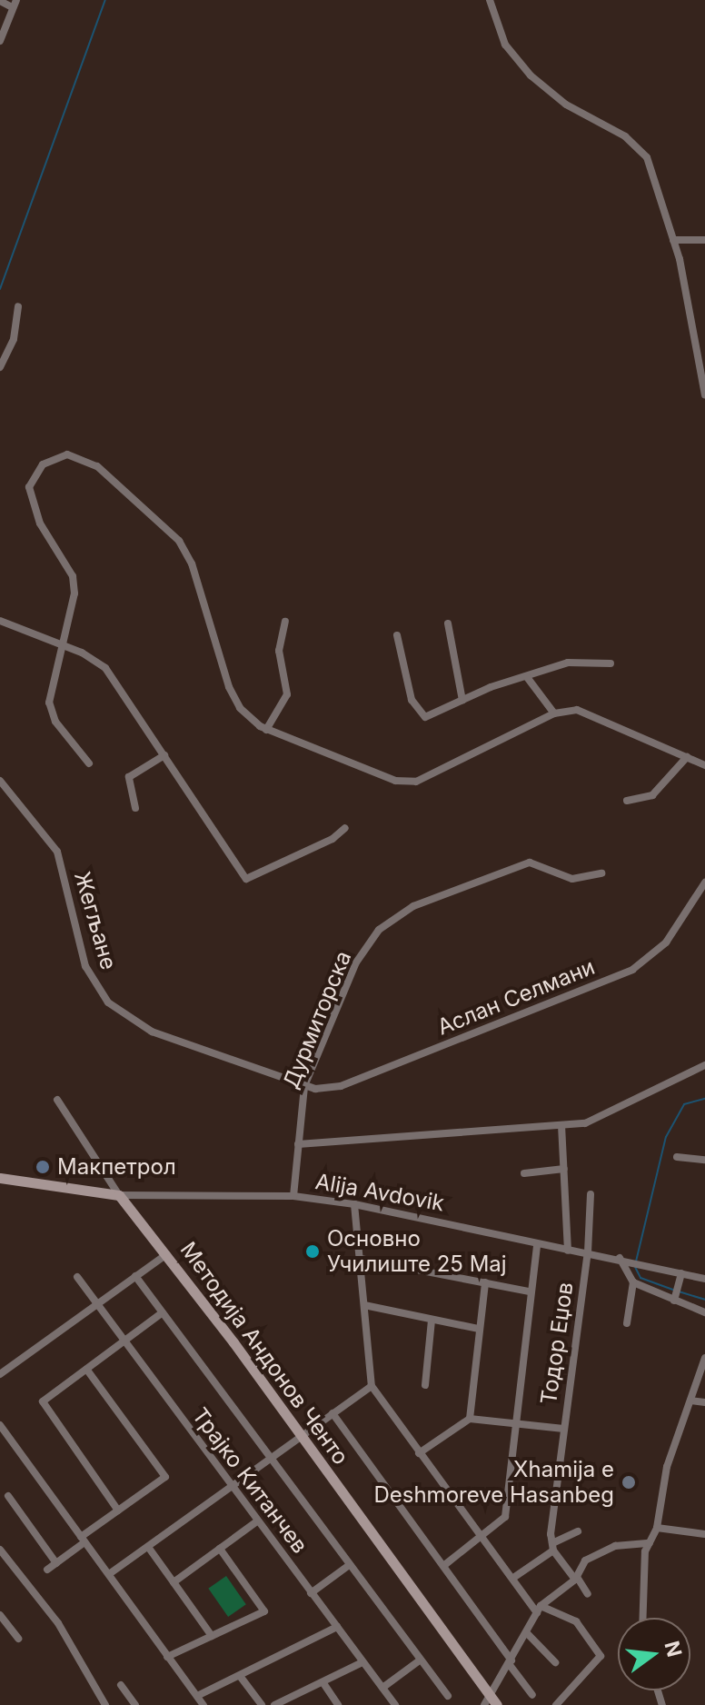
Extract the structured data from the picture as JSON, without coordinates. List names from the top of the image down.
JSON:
{
  "streets": {
    "main road": ["Методија Андонов Ченто"],
    "street": [
      "Жегљане",
      "Аслан Селмани",
      "Дурмиторска",
      "Alija Avdovik",
      "Тодор Еџов",
      "Трајко Китанчев"
    ]
  },
  "crossings": [
    ["Жегљане", "Аслан Селмани"],
    ["Жегљане", "Дурмиторска"],
    ["Аслан Селмани", "Дурмиторска"],
    ["Дурмиторска", "Alija Avdovik"],
    ["Alija Avdovik", "Тодор Еџов"],
    ["Alija Avdovik", "Методија Андонов Ченто"]
  ],
  "places": ["Макпетрол", "Основно Училиште 25 Мај", "Xhamija e Deshmoreve Hasanbeg"],
  "north": "right"
}
